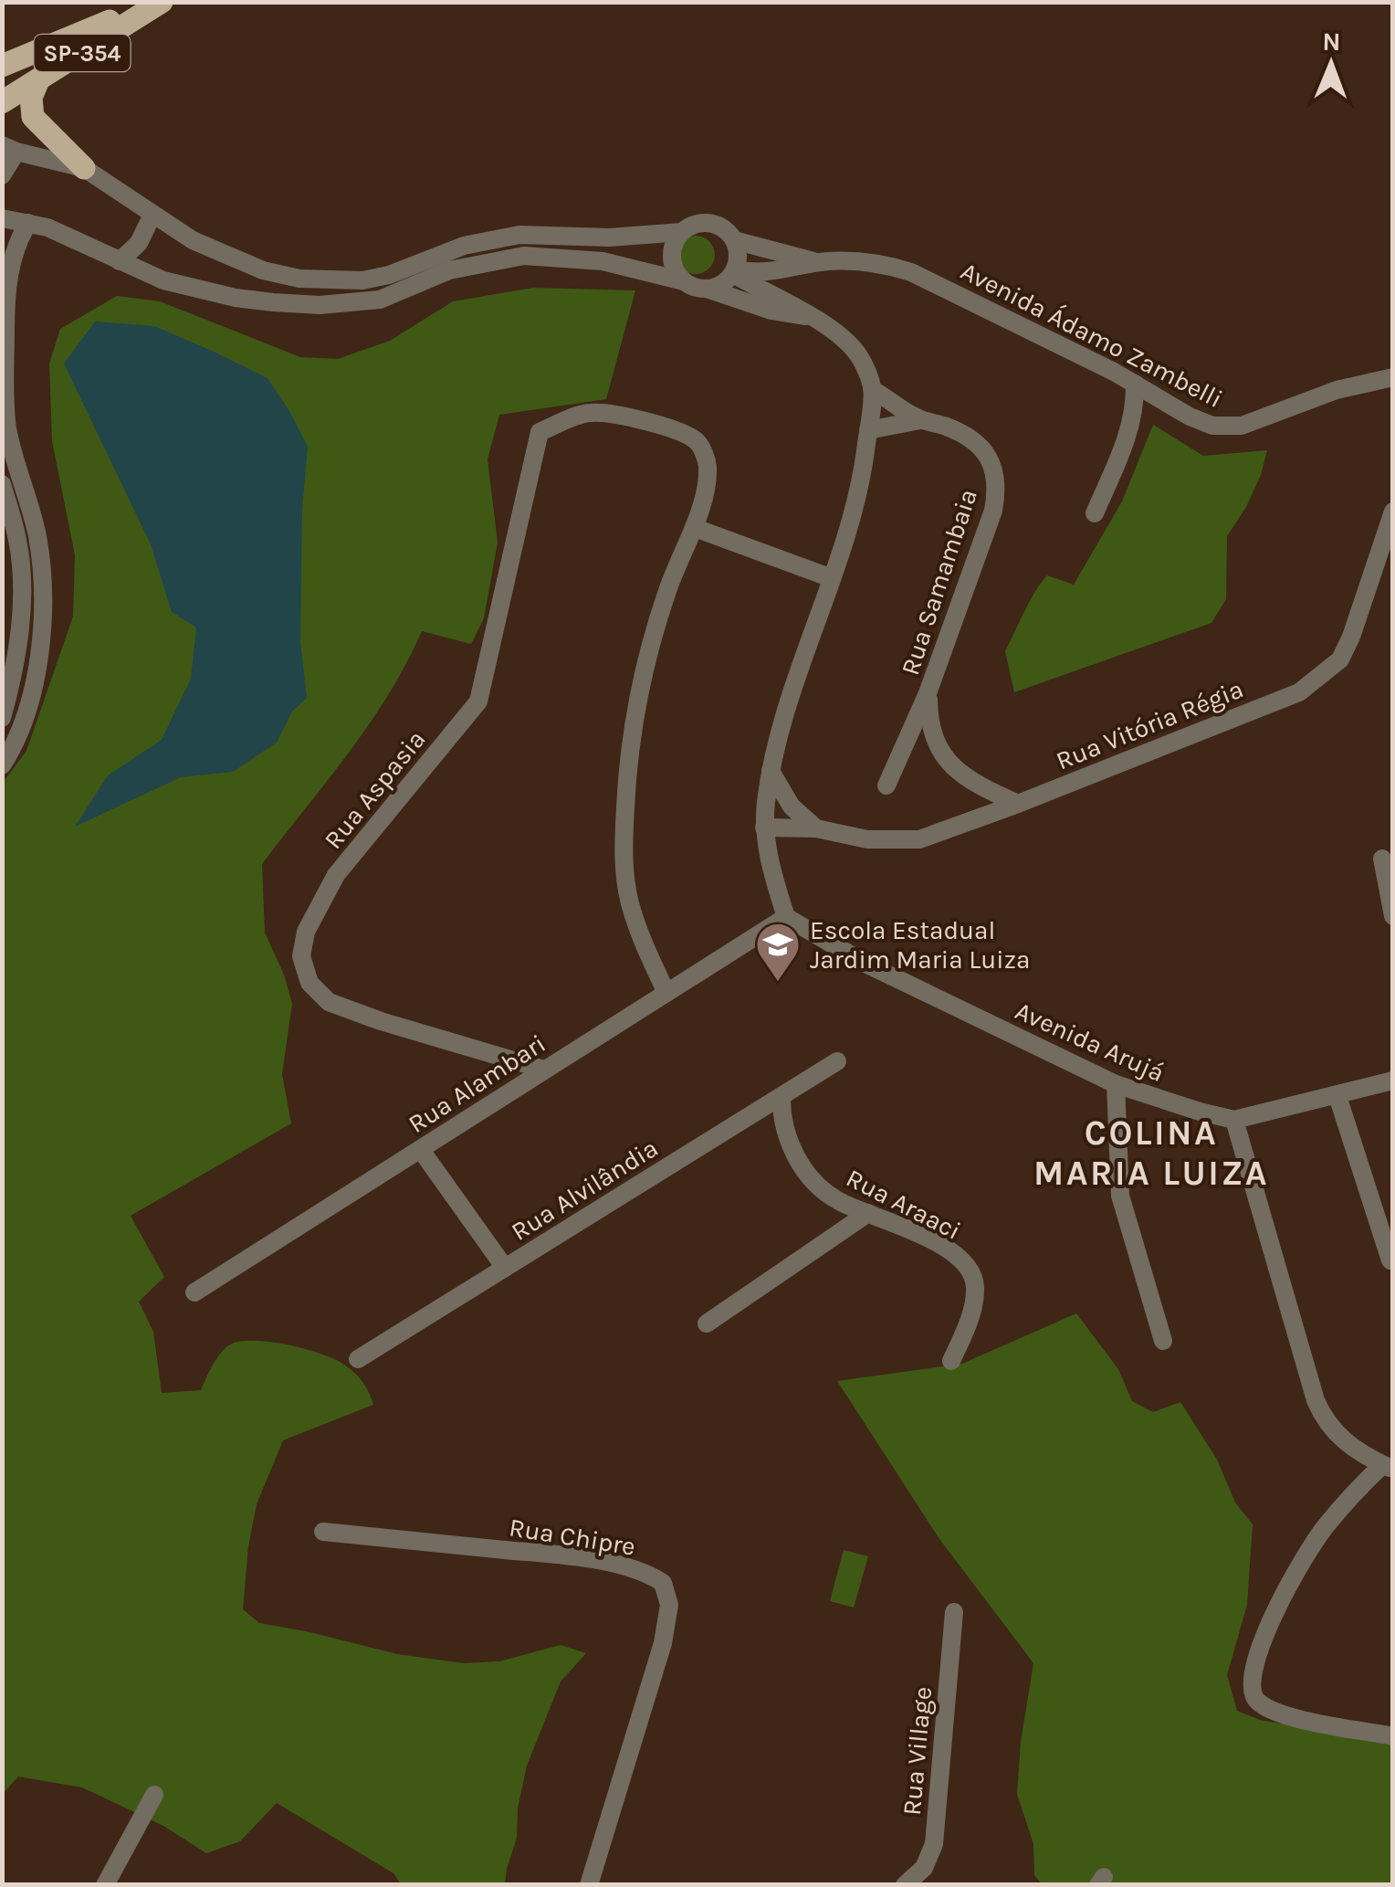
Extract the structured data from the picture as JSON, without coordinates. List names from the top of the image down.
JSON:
{
  "streets": {
    "main road": ["SP-354"],
    "street": [
      "Avenida Ádamo Zambelli",
      "Rua Samambaia",
      "Rua Vitória Régia",
      "Rua Aspasia",
      "Avenida Arujá",
      "Rua Alambari",
      "Rua Alvilândia",
      "Rua Araaci",
      "Rua Chipre",
      "Rua Village"
    ]
  },
  "crossings": [
    ["Rua Samambaia", "Rua Vitória Régia"],
    ["Rua Aspasia", "Rua Alambari"],
    ["Avenida Arujá", "Rua Alambari"],
    ["Rua Alvilândia", "Rua Araaci"]
  ],
  "districts": ["COLINA MARIA LUIZA"],
  "places": {
    "school or university": ["Escola Estadual Jardim Maria Luiza"]
  },
  "north": "top"
}
